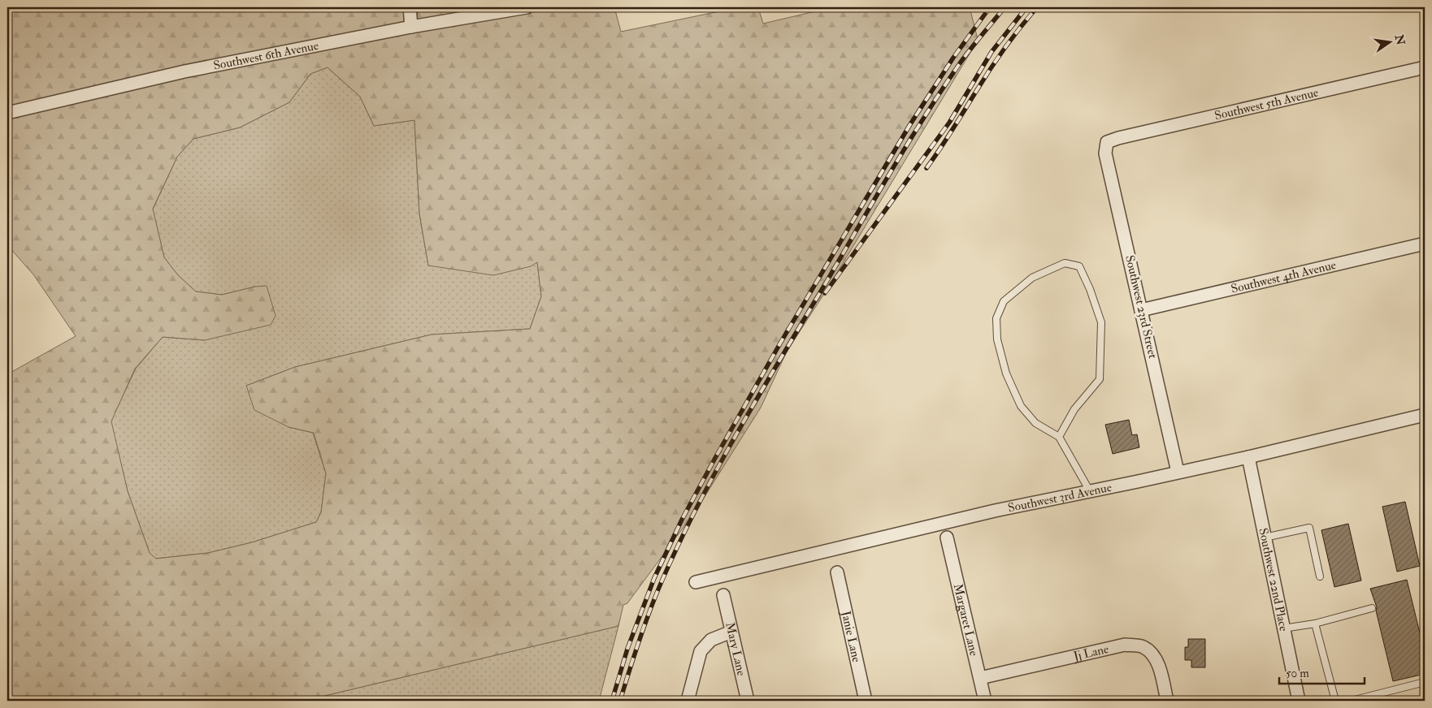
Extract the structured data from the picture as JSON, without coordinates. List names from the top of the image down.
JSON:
{
  "streets": {
    "street": [
      "Southwest 6th Avenue",
      "Southwest 5th Avenue",
      "Southwest 4th Avenue",
      "Southwest 23rd Street",
      "Southwest 3rd Avenue",
      "Southwest 22nd Place",
      "Margaret Lane",
      "Janie Lane",
      "Mary Lane",
      "Jj Lane"
    ]
  },
  "crossings": [
    ["Southwest 5th Avenue", "Southwest 23rd Street"],
    ["Southwest 4th Avenue", "Southwest 23rd Street"],
    ["Southwest 23rd Street", "Southwest 3rd Avenue"],
    ["Southwest 3rd Avenue", "Southwest 22nd Place"],
    ["Margaret Lane", "Jj Lane"]
  ],
  "scale_bar": "50 m",
  "north": "right"
}
